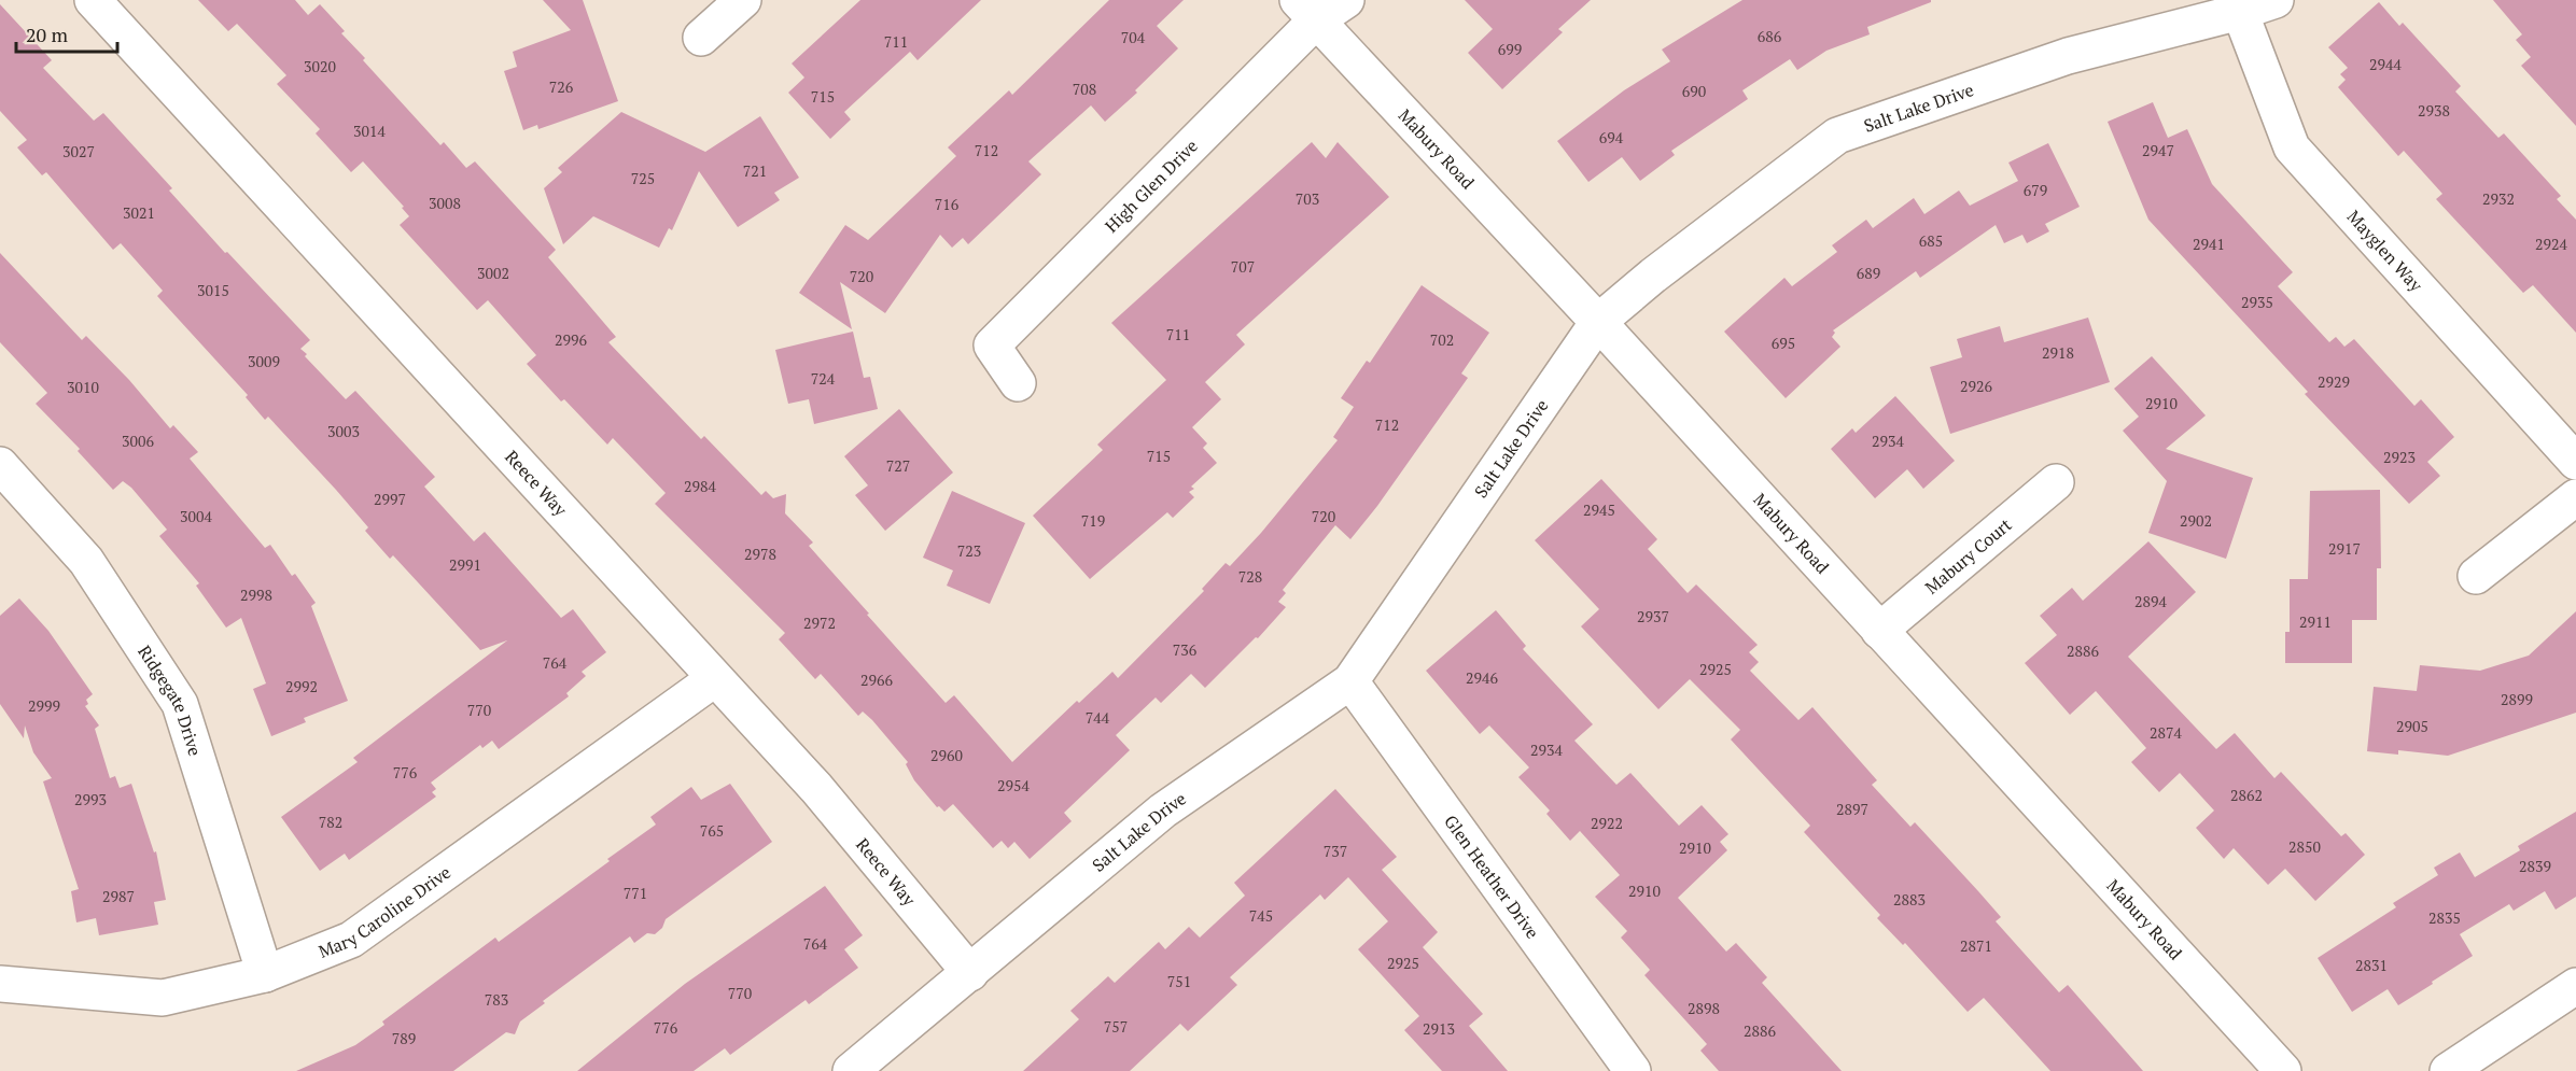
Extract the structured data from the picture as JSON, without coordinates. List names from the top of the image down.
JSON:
{
  "streets": {
    "street": [
      "Salt Lake Drive",
      "Mabury Road",
      "High Glen Drive",
      "Mayglen Way",
      "Reece Way",
      "Mabury Court",
      "Ridgegate Drive",
      "Glen Heather Drive",
      "Mary Caroline Drive"
    ]
  },
  "crossings": [
    ["Salt Lake Drive", "Mabury Road"],
    ["Salt Lake Drive", "Mayglen Way"],
    ["Salt Lake Drive", "Reece Way"],
    ["Salt Lake Drive", "Glen Heather Drive"],
    ["Mabury Road", "High Glen Drive"],
    ["Mabury Road", "Mabury Court"],
    ["Reece Way", "Mary Caroline Drive"],
    ["Ridgegate Drive", "Mary Caroline Drive"]
  ],
  "house_numbers": [
    "686",
    "704",
    "711",
    "699",
    "2944",
    "3020",
    "726",
    "708",
    "690",
    "715",
    "2938",
    "3014",
    "694",
    "712",
    "2947",
    "3027",
    "721",
    "725",
    "679",
    "703",
    "2932",
    "3008",
    "716",
    "3021",
    "685",
    "2941",
    "2924",
    "707",
    "3002",
    "689",
    "720",
    "3015",
    "2935",
    "711",
    "2996",
    "702",
    "695",
    "2918",
    "3009",
    "724",
    "2929",
    "2926",
    "3010",
    "2910",
    "712",
    "3003",
    "3006",
    "2934",
    "715",
    "2923",
    "727",
    "2984",
    "2997",
    "2945",
    "3004",
    "720",
    "719",
    "2902",
    "2917",
    "723",
    "2978",
    "2991",
    "728",
    "2998",
    "2894",
    "2937",
    "2911",
    "2972",
    "736",
    "2886",
    "764",
    "2925",
    "2946",
    "2966",
    "2992",
    "2899",
    "2999",
    "770",
    "744",
    "2905",
    "2874",
    "2934",
    "2960",
    "776",
    "2954",
    "2862",
    "2993",
    "2897",
    "782",
    "2922",
    "765",
    "2850",
    "2910",
    "737",
    "2839",
    "2910",
    "771",
    "2987",
    "2883",
    "745",
    "2835",
    "764",
    "2871",
    "2925",
    "2831",
    "751",
    "770",
    "783",
    "2898",
    "757",
    "776",
    "2913",
    "2886",
    "789"
  ],
  "scale_bar": "20 m"
}
